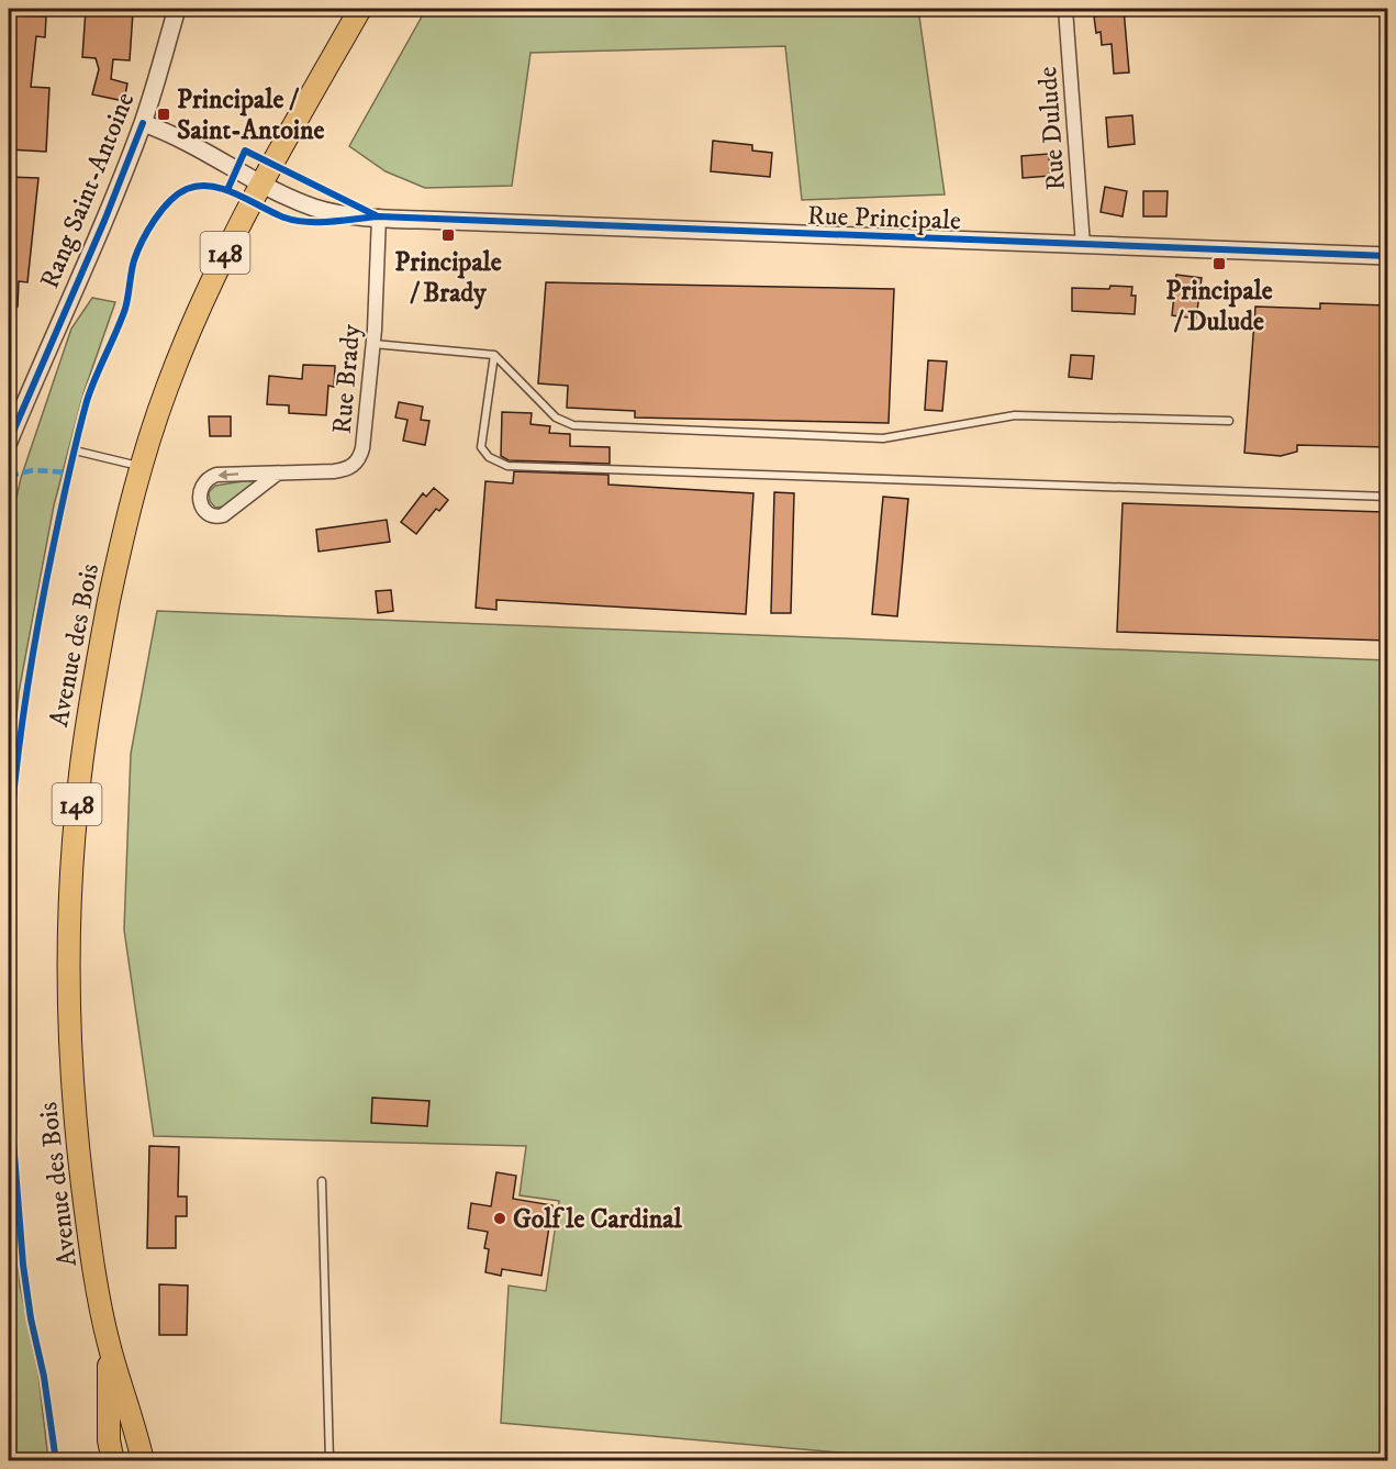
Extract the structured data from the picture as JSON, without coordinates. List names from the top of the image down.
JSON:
{
  "streets": {
    "main road": ["148", "Avenue des Bois"],
    "street": [
      "Rue Dulude",
      "Rang Saint-Antoine",
      "Rue Principale",
      "Rue Brady"
    ]
  },
  "crossings": [
    ["Rue Dulude", "Rue Principale"],
    ["Rang Saint-Antoine", "Rue Principale"],
    ["Rue Principale", "Rue Brady"],
    ["Rue Principale", "Avenue des Bois"]
  ],
  "places": {
    "transit": ["Principale / Saint-Antoine", "Principale / Brady", "Principale / Dulude"],
    "other": ["Golf le Cardinal"]
  }
}
